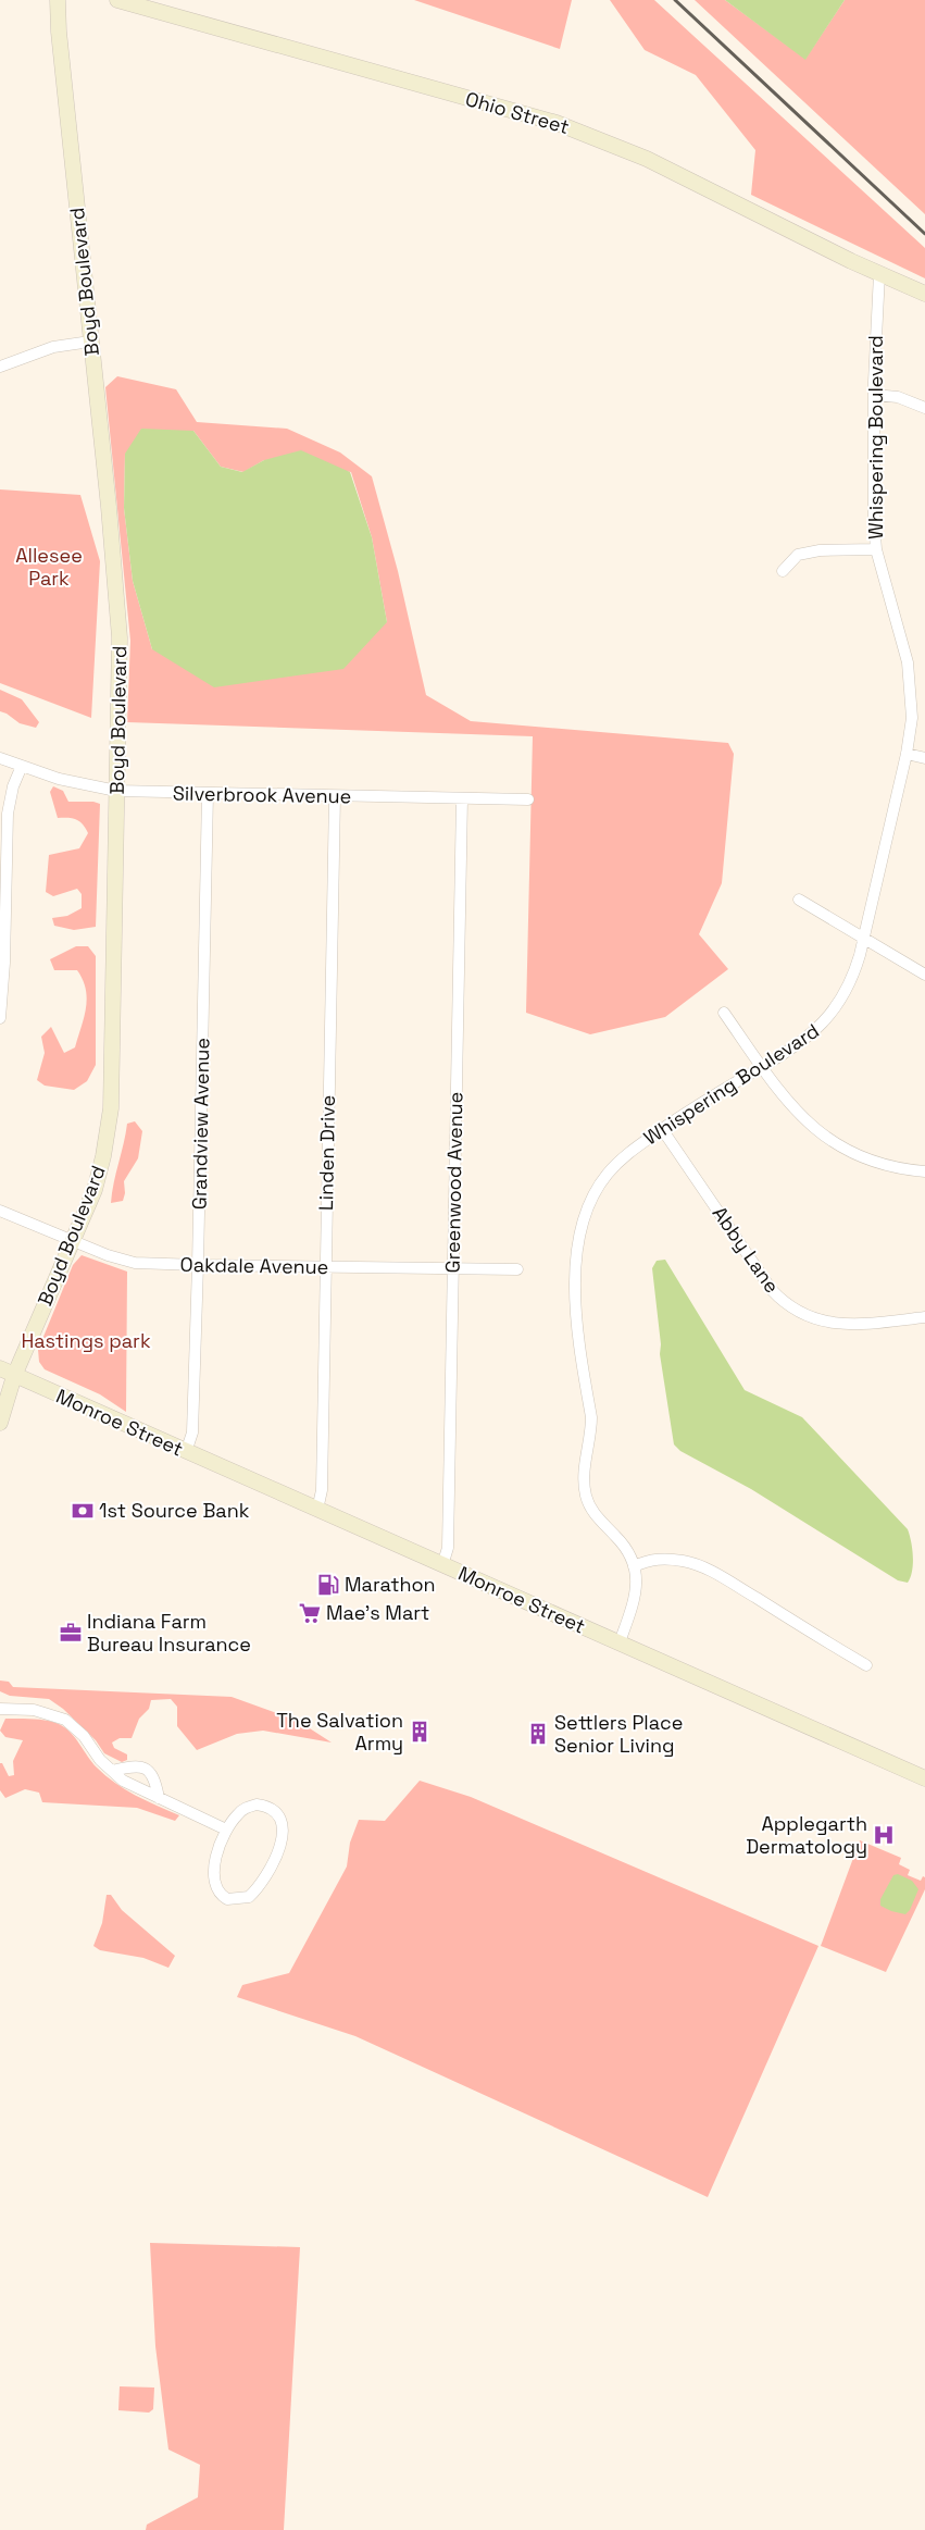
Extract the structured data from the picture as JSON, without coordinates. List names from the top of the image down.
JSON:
{
  "streets": {
    "street": [
      "Ohio Street",
      "Boyd Boulevard",
      "Whispering Boulevard",
      "Silverbrook Avenue",
      "Grandview Avenue",
      "Linden Drive",
      "Greenwood Avenue",
      "Abby Lane",
      "Oakdale Avenue",
      "Monroe Street"
    ]
  },
  "crossings": [
    ["Ohio Street", "Whispering Boulevard"],
    ["Boyd Boulevard", "Silverbrook Avenue"],
    ["Boyd Boulevard", "Oakdale Avenue"],
    ["Boyd Boulevard", "Monroe Street"],
    ["Whispering Boulevard", "Abby Lane"],
    ["Whispering Boulevard", "Monroe Street"],
    ["Silverbrook Avenue", "Grandview Avenue"],
    ["Silverbrook Avenue", "Linden Drive"],
    ["Silverbrook Avenue", "Greenwood Avenue"],
    ["Grandview Avenue", "Oakdale Avenue"],
    ["Grandview Avenue", "Monroe Street"],
    ["Linden Drive", "Oakdale Avenue"],
    ["Linden Drive", "Monroe Street"],
    ["Greenwood Avenue", "Oakdale Avenue"],
    ["Greenwood Avenue", "Monroe Street"]
  ],
  "parks": ["Allesee Park", "Hastings park"],
  "places": {
    "bank": ["1st Source Bank"],
    "fuel station": ["Marathon"],
    "supermarket": ["Mae's Mart"],
    "office": ["Indiana Farm Bureau Insurance"],
    "building": ["The Salvation Army", "Settlers Place Senior Living"],
    "hospital": ["Applegarth Dermatology"]
  }
}
